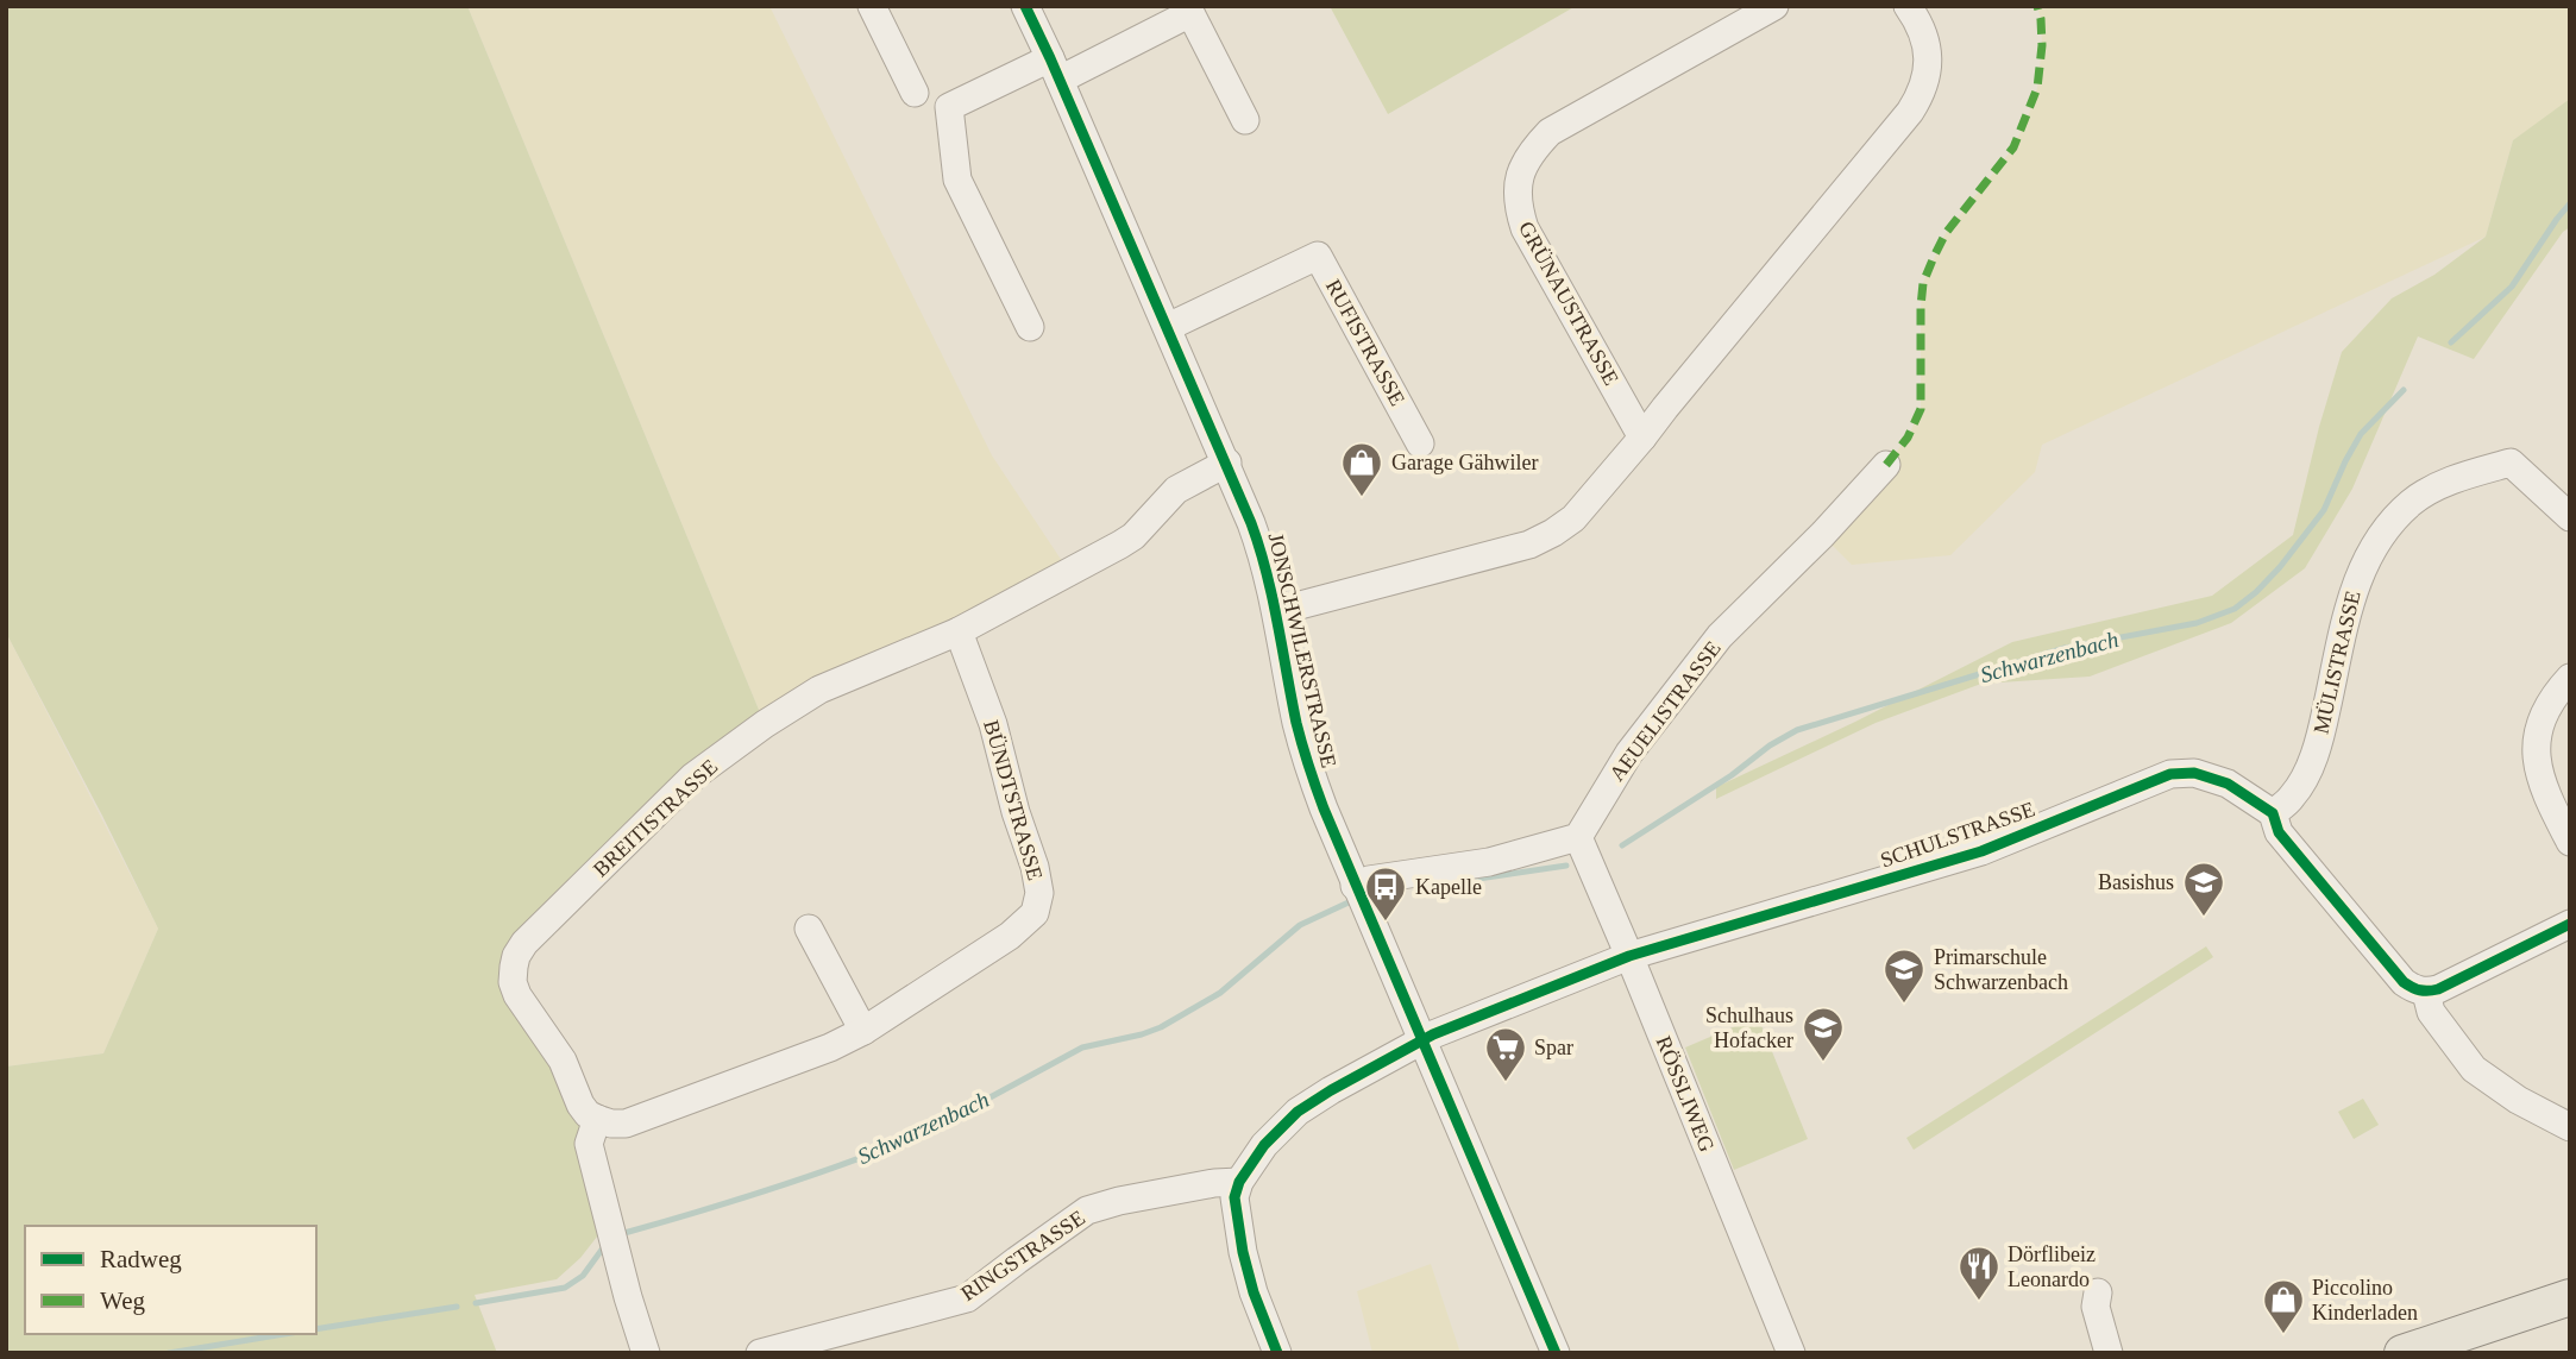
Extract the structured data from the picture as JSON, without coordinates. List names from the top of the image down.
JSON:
{
  "streets": {
    "street": [
      "GRÜNAUSTRASSE",
      "RUFISTRASSE",
      "JONSCHWILERSTRASSE",
      "MÜLISTRASSE",
      "AEUELISTRASSE",
      "BÜNDTSTRASSE",
      "BREITISTRASSE",
      "SCHULSTRASSE",
      "RÖSSLIWEG",
      "RINGSTRASSE"
    ]
  },
  "crossings": [
    ["RUFISTRASSE", "JONSCHWILERSTRASSE"],
    ["JONSCHWILERSTRASSE", "BREITISTRASSE"],
    ["JONSCHWILERSTRASSE", "SCHULSTRASSE"],
    ["MÜLISTRASSE", "SCHULSTRASSE"],
    ["AEUELISTRASSE", "RÖSSLIWEG"],
    ["BÜNDTSTRASSE", "BREITISTRASSE"],
    ["SCHULSTRASSE", "RÖSSLIWEG"],
    ["SCHULSTRASSE", "RINGSTRASSE"]
  ],
  "water": ["Schwarzenbach"],
  "places": {
    "shop": ["Garage Gähwiler", "Piccolino Kinderladen"],
    "school or university": ["Basishus", "Primarschule Schwarzenbach", "Schulhaus Hofacker"],
    "bus stop": ["Kapelle"],
    "supermarket": ["Spar"],
    "restaurant": ["Dörflibeiz Leonardo"]
  },
  "legend": ["Radweg", "Weg"]
}
